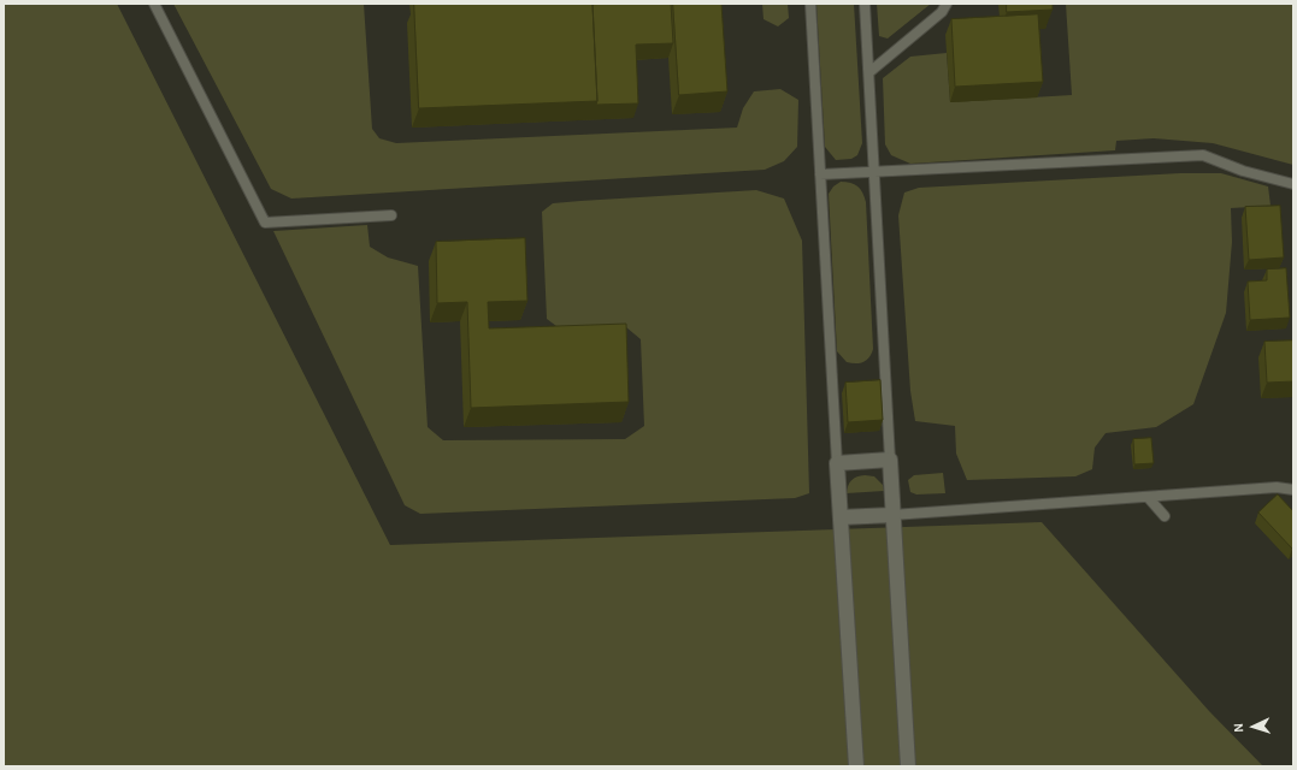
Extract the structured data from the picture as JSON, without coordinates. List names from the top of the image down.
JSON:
{
  "north": "left"
}
